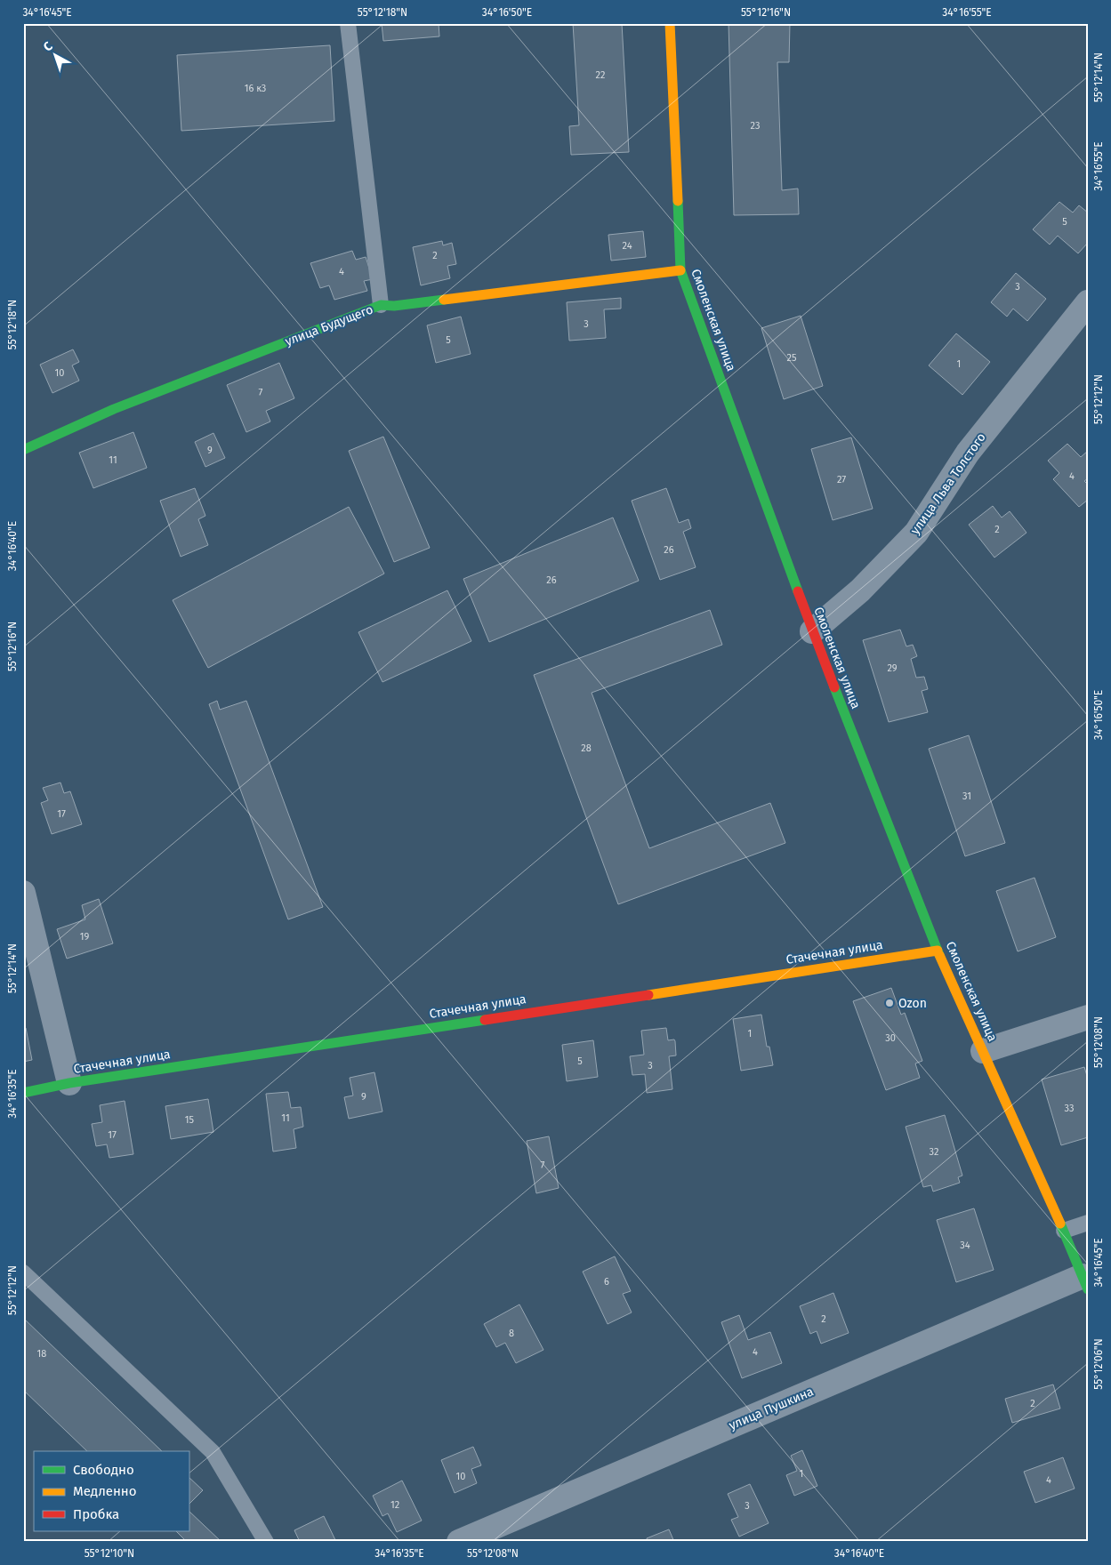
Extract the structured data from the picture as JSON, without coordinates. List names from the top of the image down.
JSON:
{
  "streets": {
    "street": [
      "Смоленская улица",
      "улица Будущего",
      "улица Льва Толстого",
      "Стачечная улица",
      "улица Пушкина"
    ]
  },
  "crossings": [
    ["Смоленская улица", "улица Будущего"],
    ["Смоленская улица", "улица Льва Толстого"],
    ["Смоленская улица", "Стачечная улица"],
    ["Смоленская улица", "улица Пушкина"]
  ],
  "places": ["Ozon"],
  "house_numbers": [
    "22",
    "16 к3",
    "23",
    "5",
    "24",
    "2",
    "4",
    "3",
    "3",
    "5",
    "25",
    "1",
    "10",
    "7",
    "9",
    "11",
    "4",
    "27",
    "2",
    "26",
    "26",
    "29",
    "28",
    "31",
    "17",
    "19",
    "1",
    "30",
    "5",
    "3",
    "9",
    "33",
    "11",
    "15",
    "17",
    "32",
    "7",
    "34",
    "6",
    "2",
    "8",
    "4",
    "18",
    "2",
    "1",
    "10",
    "4",
    "12",
    "3"
  ],
  "legend": ["Свободно", "Медленно", "Пробка"],
  "north": "top left",
  "coordinates": [
    "34°16'45\"E",
    "55°12'18\"N",
    "34°16'50\"E",
    "55°12'16\"N",
    "34°16'55\"E",
    "55°12'14\"N",
    "55°12'12\"N",
    "34°16'40\"E",
    "55°12'08\"N",
    "34°16'35\"E",
    "55°12'06\"N",
    "55°12'10\"N"
  ]
}
